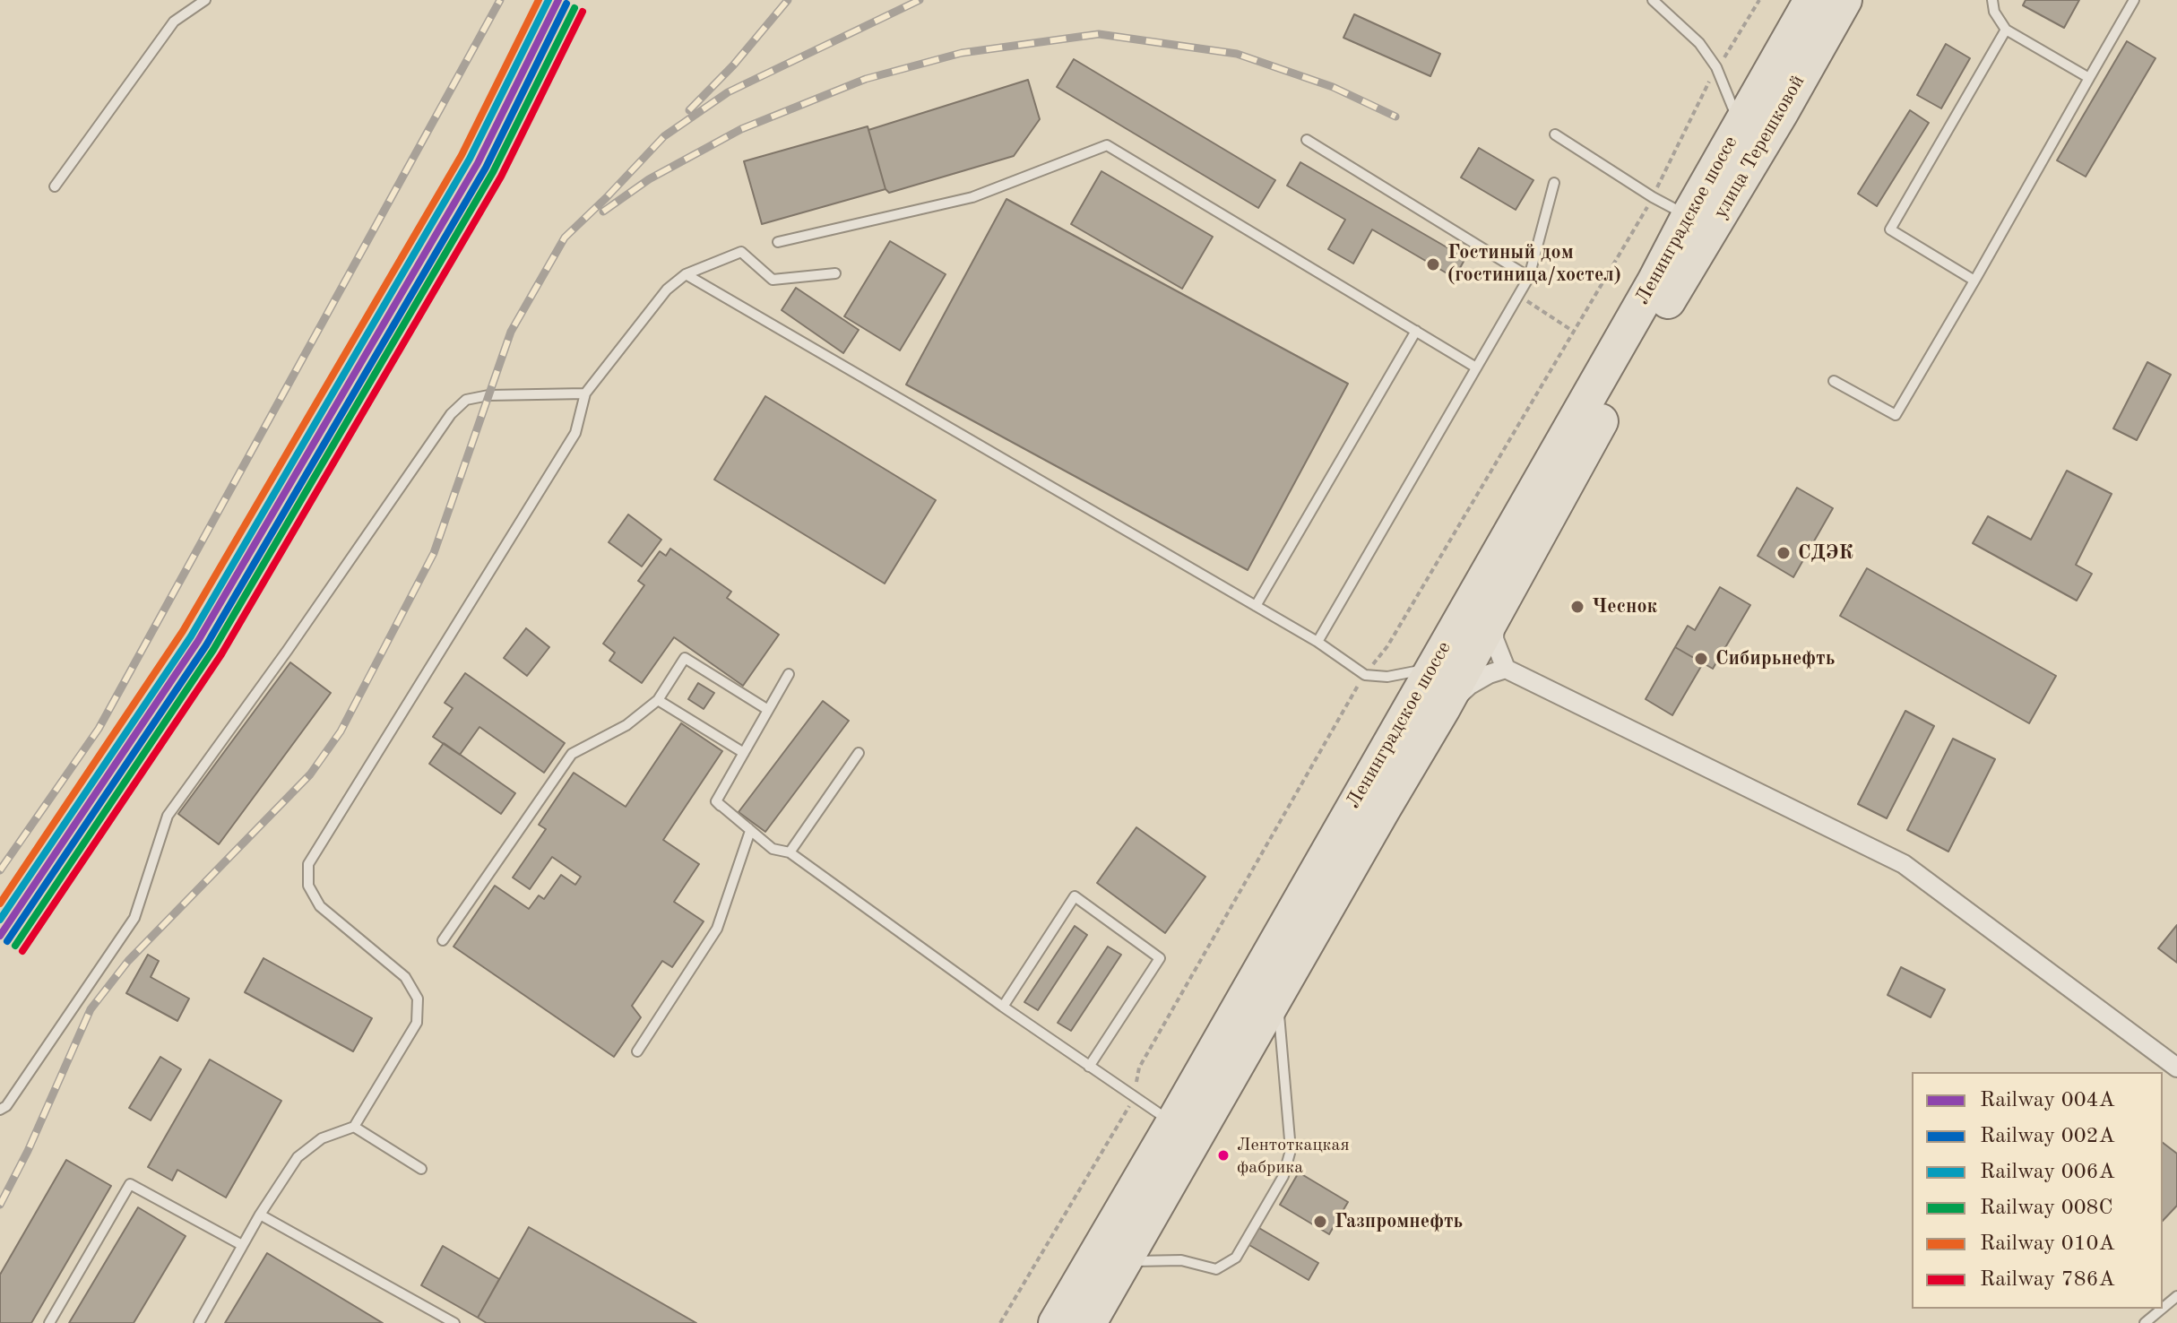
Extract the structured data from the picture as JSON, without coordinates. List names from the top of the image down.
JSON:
{
  "streets": {
    "highway": ["улица Терешковой", "Ленинградское шоссе"]
  },
  "crossings": [
    ["улица Терешковой", "Ленинградское шоссе"]
  ],
  "places": [
    "Гостиный дом (гостиница/хостел)",
    "СДЭК",
    "Чеснок",
    "Сибирьнефть",
    "Лентоткацкая фабрика",
    "Газпромнефть"
  ],
  "lines": [
    "rail line 004А",
    "rail line 006А",
    "rail line 010А",
    "rail line 002А",
    "rail line 008С",
    "rail line 786А"
  ],
  "legend": [
    "Railway 004А",
    "Railway 002А",
    "Railway 006А",
    "Railway 008С",
    "Railway 010А",
    "Railway 786А"
  ]
}
